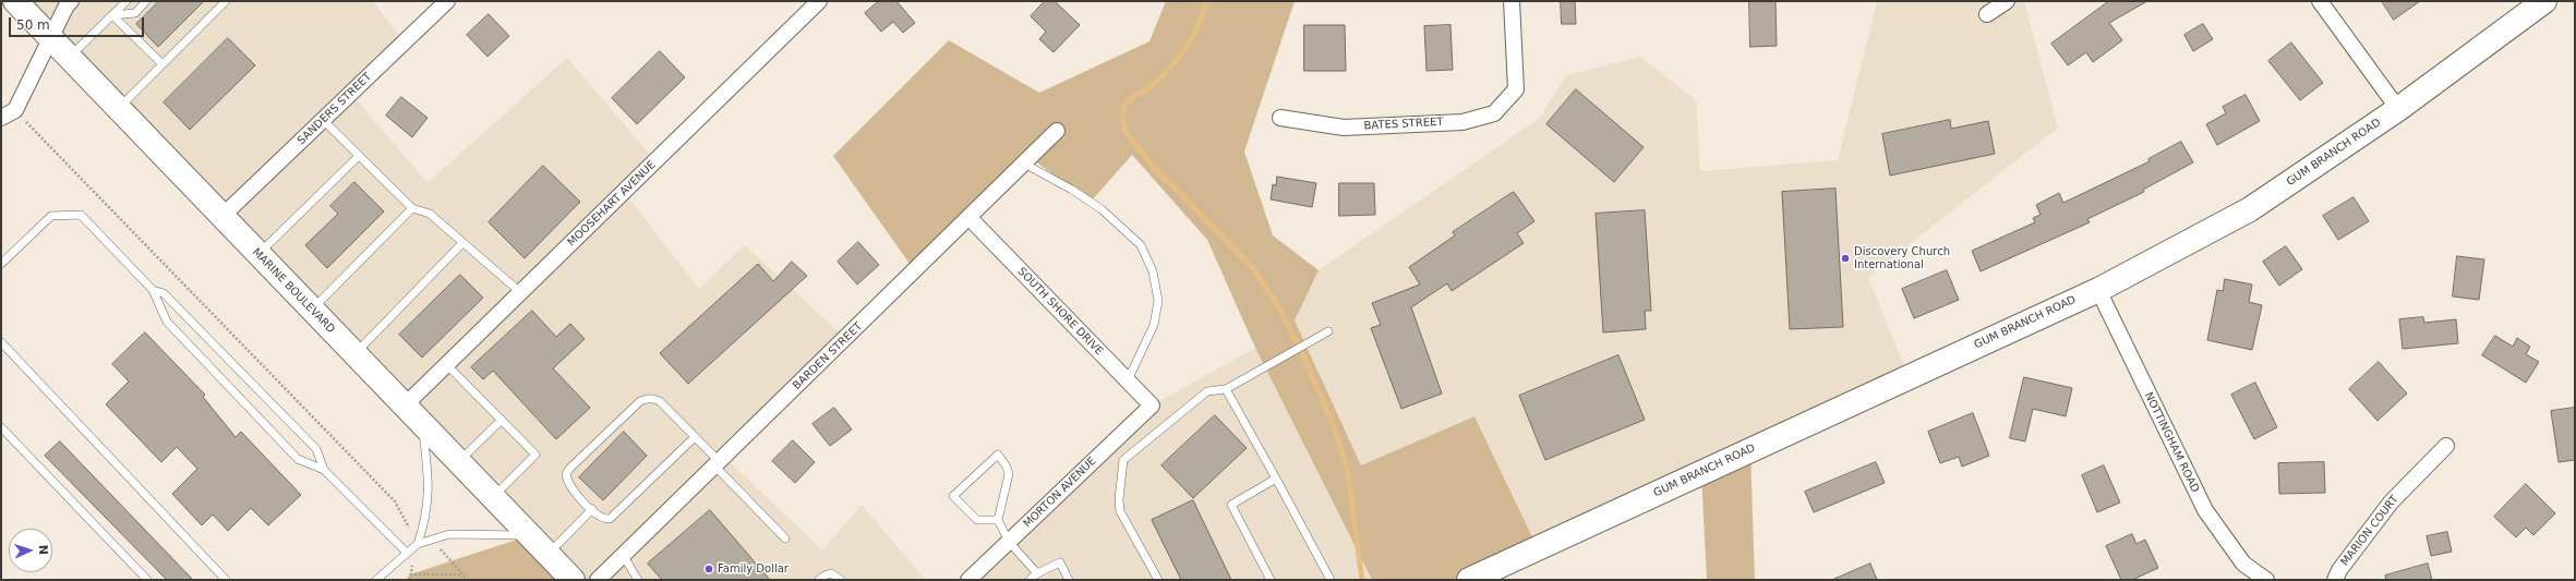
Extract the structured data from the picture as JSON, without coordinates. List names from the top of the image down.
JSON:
{
  "streets": {
    "main road": ["GUM BRANCH ROAD", "MARINE BOULEVARD"],
    "street": [
      "SANDERS STREET",
      "BATES STREET",
      "MOOSEHART AVENUE",
      "SOUTH SHORE DRIVE",
      "BARDEN STREET",
      "NOTTINGHAM ROAD",
      "MORTON AVENUE",
      "MARION COURT"
    ]
  },
  "crossings": [
    ["SANDERS STREET", "MARINE BOULEVARD"],
    ["GUM BRANCH ROAD", "NOTTINGHAM ROAD"],
    ["MOOSEHART AVENUE", "MARINE BOULEVARD"],
    ["SOUTH SHORE DRIVE", "BARDEN STREET"],
    ["SOUTH SHORE DRIVE", "MORTON AVENUE"]
  ],
  "places": ["Discovery Church International", "Family Dollar"],
  "scale_bar": "50 m",
  "north": "right"
}
